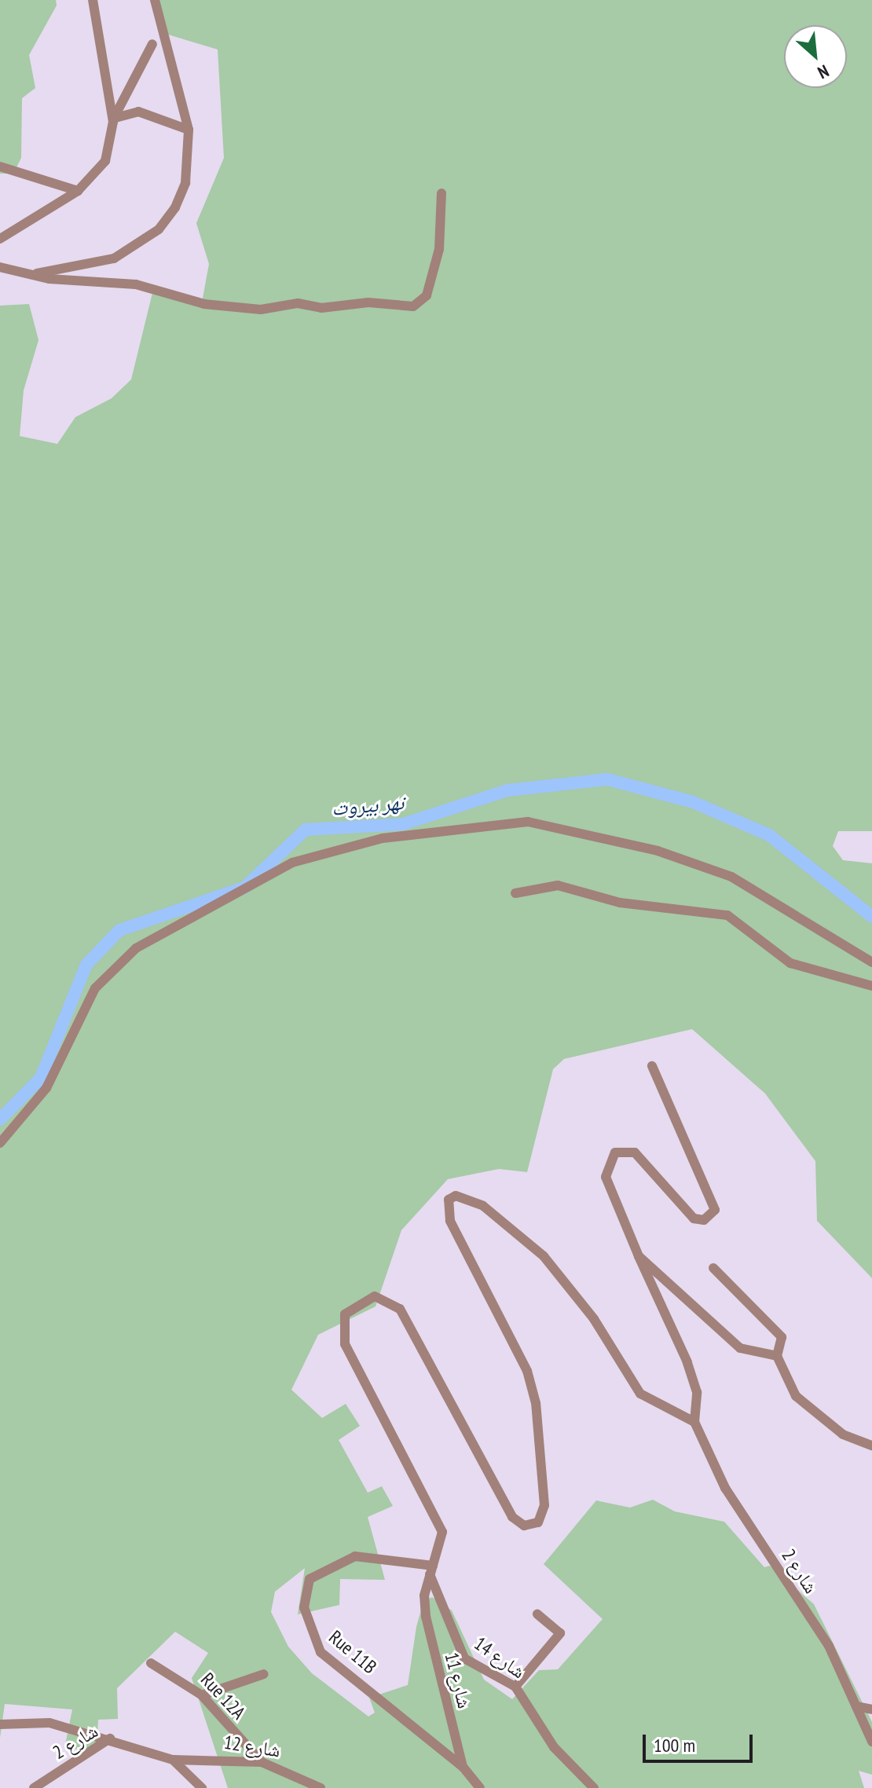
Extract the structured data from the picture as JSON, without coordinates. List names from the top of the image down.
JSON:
{
  "streets": {
    "street": [
      "شارع 2",
      "Rue 11B",
      "شارع 14",
      "شارع 11",
      "Rue 12A",
      "شارع 12"
    ]
  },
  "crossings": [
    ["شارع 2", "شارع 11"],
    ["شارع 2", "شارع 12"],
    ["Rue 11B", "شارع 14"],
    ["Rue 11B", "شارع 11"],
    ["شارع 14", "شارع 11"],
    ["Rue 12A", "شارع 12"]
  ],
  "water": ["نهر بيروت"],
  "scale_bar": "100 m",
  "north": "bottom right"
}
